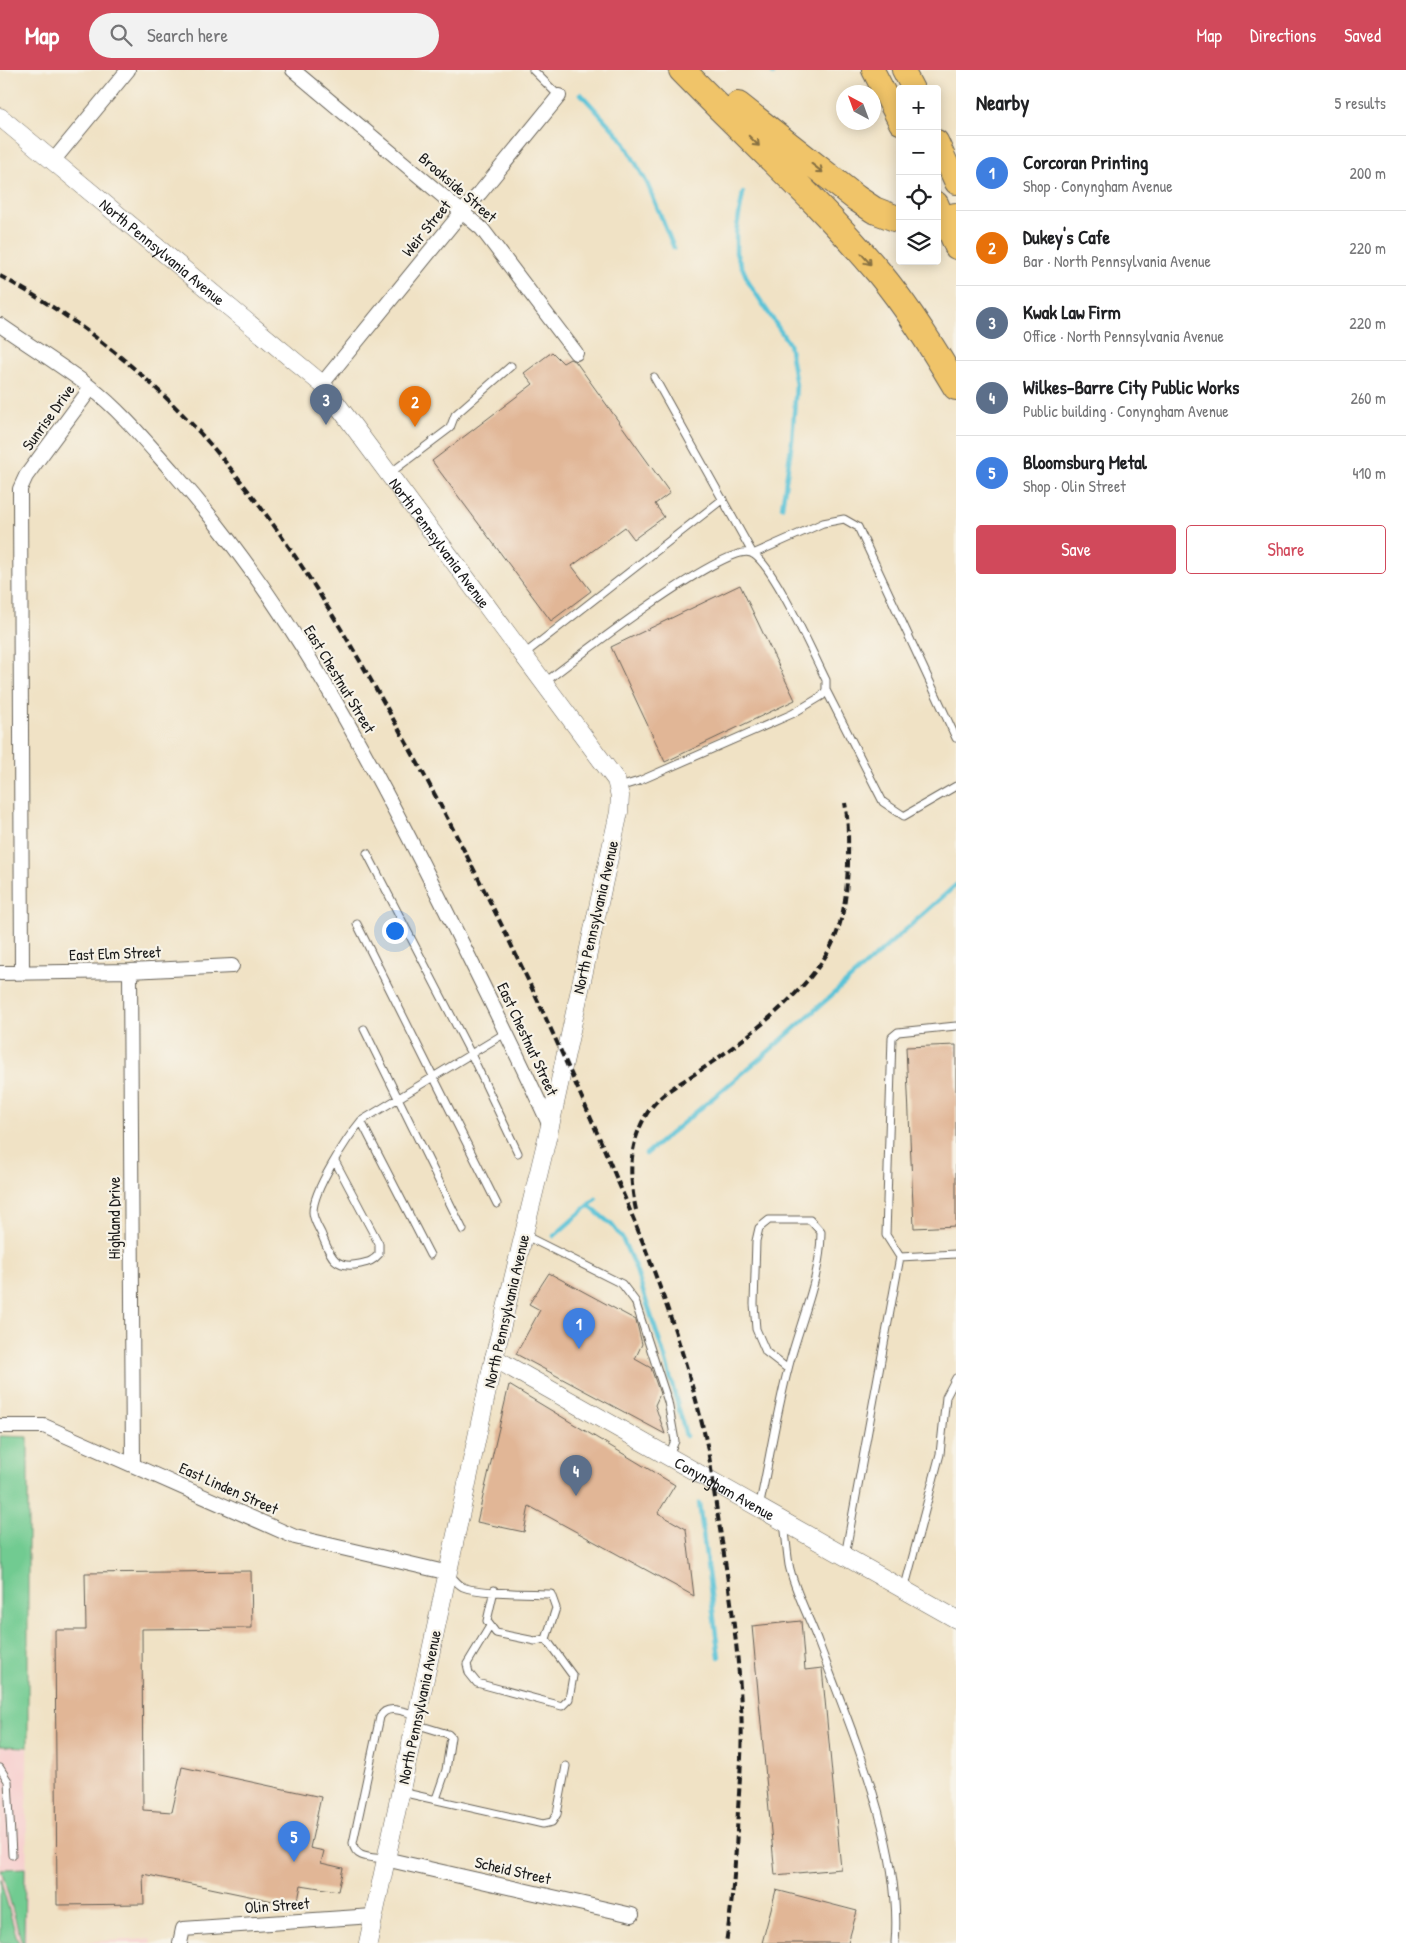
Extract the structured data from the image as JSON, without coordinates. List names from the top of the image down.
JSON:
{
  "streets": {
    "street": [
      "Brookside Street",
      "Weir Street",
      "North Pennsylvania Avenue",
      "Sunrise Drive",
      "East Chestnut Street",
      "East Elm Street",
      "Highland Drive",
      "East Linden Street",
      "Conyngham Avenue",
      "Scheid Street",
      "Olin Street"
    ]
  },
  "crossings": [
    ["Brookside Street", "Weir Street"],
    ["Weir Street", "North Pennsylvania Avenue"],
    ["North Pennsylvania Avenue", "East Chestnut Street"],
    ["North Pennsylvania Avenue", "East Linden Street"],
    ["North Pennsylvania Avenue", "Conyngham Avenue"],
    ["North Pennsylvania Avenue", "Scheid Street"],
    ["North Pennsylvania Avenue", "Olin Street"],
    ["Sunrise Drive", "East Chestnut Street"],
    ["Sunrise Drive", "East Elm Street"],
    ["East Elm Street", "Highland Drive"],
    ["Highland Drive", "East Linden Street"]
  ],
  "north": "top left",
  "page": {
    "header": "Map",
    "search": "Search here",
    "nav": ["Map", "Directions", "Saved"],
    "heading": ["Nearby", "5 results"],
    "map_buttons": ["+", "−"],
    "list": [
      {
        "mark": "1",
        "name": "Corcoran Printing",
        "note": "Shop · Conyngham Avenue",
        "value": "200 m"
      },
      {
        "mark": "2",
        "name": "Dukey's Cafe",
        "note": "Bar · North Pennsylvania Avenue",
        "value": "220 m"
      },
      {
        "mark": "3",
        "name": "Kwak Law Firm",
        "note": "Office · North Pennsylvania Avenue",
        "value": "220 m"
      },
      {
        "mark": "4",
        "name": "Wilkes-Barre City Public Works",
        "note": "Public building · Conyngham Avenue",
        "value": "260 m"
      },
      {
        "mark": "5",
        "name": "Bloomsburg Metal",
        "note": "Shop · Olin Street",
        "value": "410 m"
      }
    ],
    "pins": [
      "3",
      "2",
      "1",
      "4",
      "5"
    ],
    "buttons": ["Save", "Share"]
  }
}
